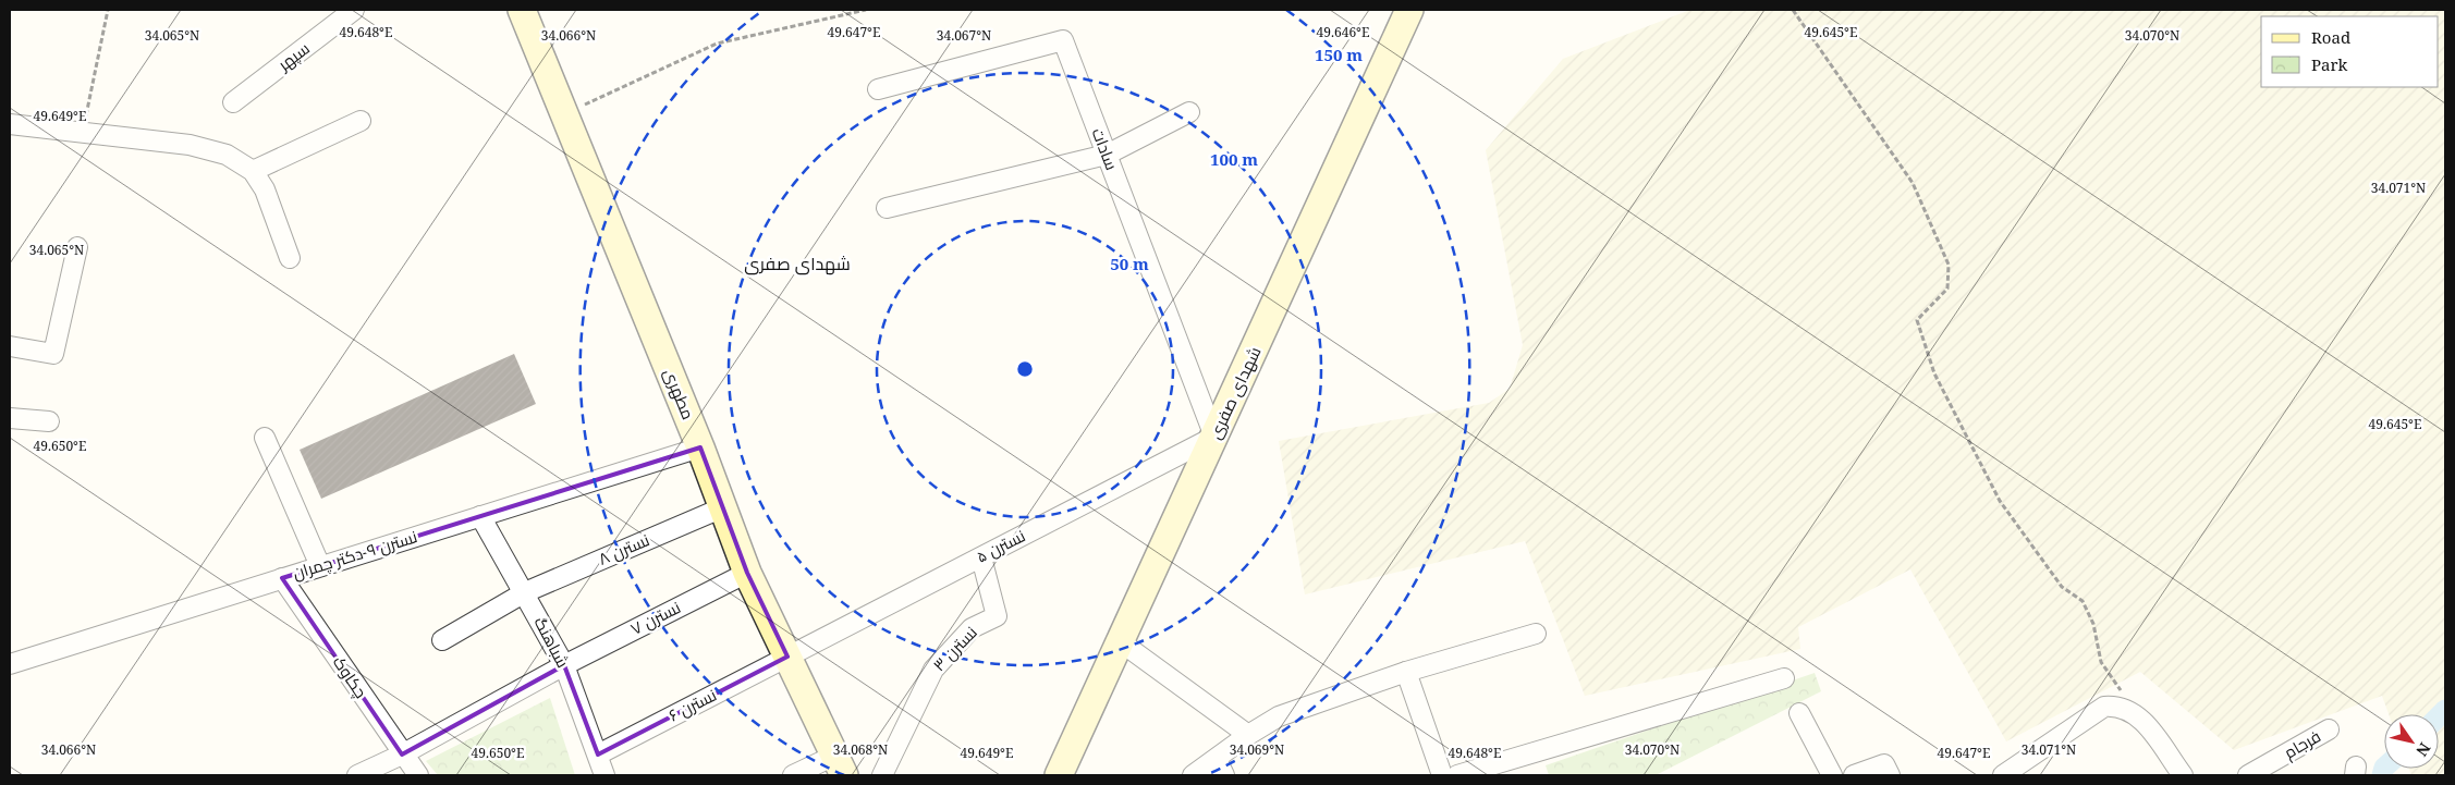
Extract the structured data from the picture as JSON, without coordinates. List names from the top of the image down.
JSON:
{
  "streets": {
    "street": [
      "سپهر",
      "سادات",
      "شهدای صفری",
      "مطهری",
      "نسترن ۵",
      "نسترن ۸",
      "نسترن ۹-دکتر چمران",
      "نسترن ۷",
      "شباهنگ",
      "نسترن ۳",
      "چکاوک",
      "نسترن ۶",
      "فرجام"
    ]
  },
  "crossings": [
    ["سادات", "شهدای صفری"],
    ["سادات", "نسترن ۵"],
    ["شهدای صفری", "نسترن ۵"],
    ["مطهری", "نسترن ۵"],
    ["مطهری", "نسترن ۸"],
    ["مطهری", "نسترن ۹-دکتر چمران"],
    ["مطهری", "نسترن ۷"],
    ["مطهری", "نسترن ۶"],
    ["نسترن ۵", "نسترن ۳"],
    ["نسترن ۵", "نسترن ۶"],
    ["نسترن ۸", "شباهنگ"],
    ["نسترن ۹-دکتر چمران", "شباهنگ"],
    ["نسترن ۹-دکتر چمران", "چکاوک"],
    ["نسترن ۷", "شباهنگ"],
    ["نسترن ۷", "چکاوک"],
    ["شباهنگ", "نسترن ۶"]
  ],
  "districts": ["شهدای صفری"],
  "legend": ["Road", "Park"],
  "north": "bottom right",
  "coordinates": [
    "49.647°E",
    "49.646°E",
    "49.648°E",
    "49.645°E",
    "34.070°N",
    "34.065°N",
    "34.066°N",
    "34.067°N",
    "49.649°E",
    "34.071°N",
    "49.650°E",
    "34.068°N",
    "34.069°N"
  ],
  "rings": ["150 m", "100 m", "50 m"]
}
